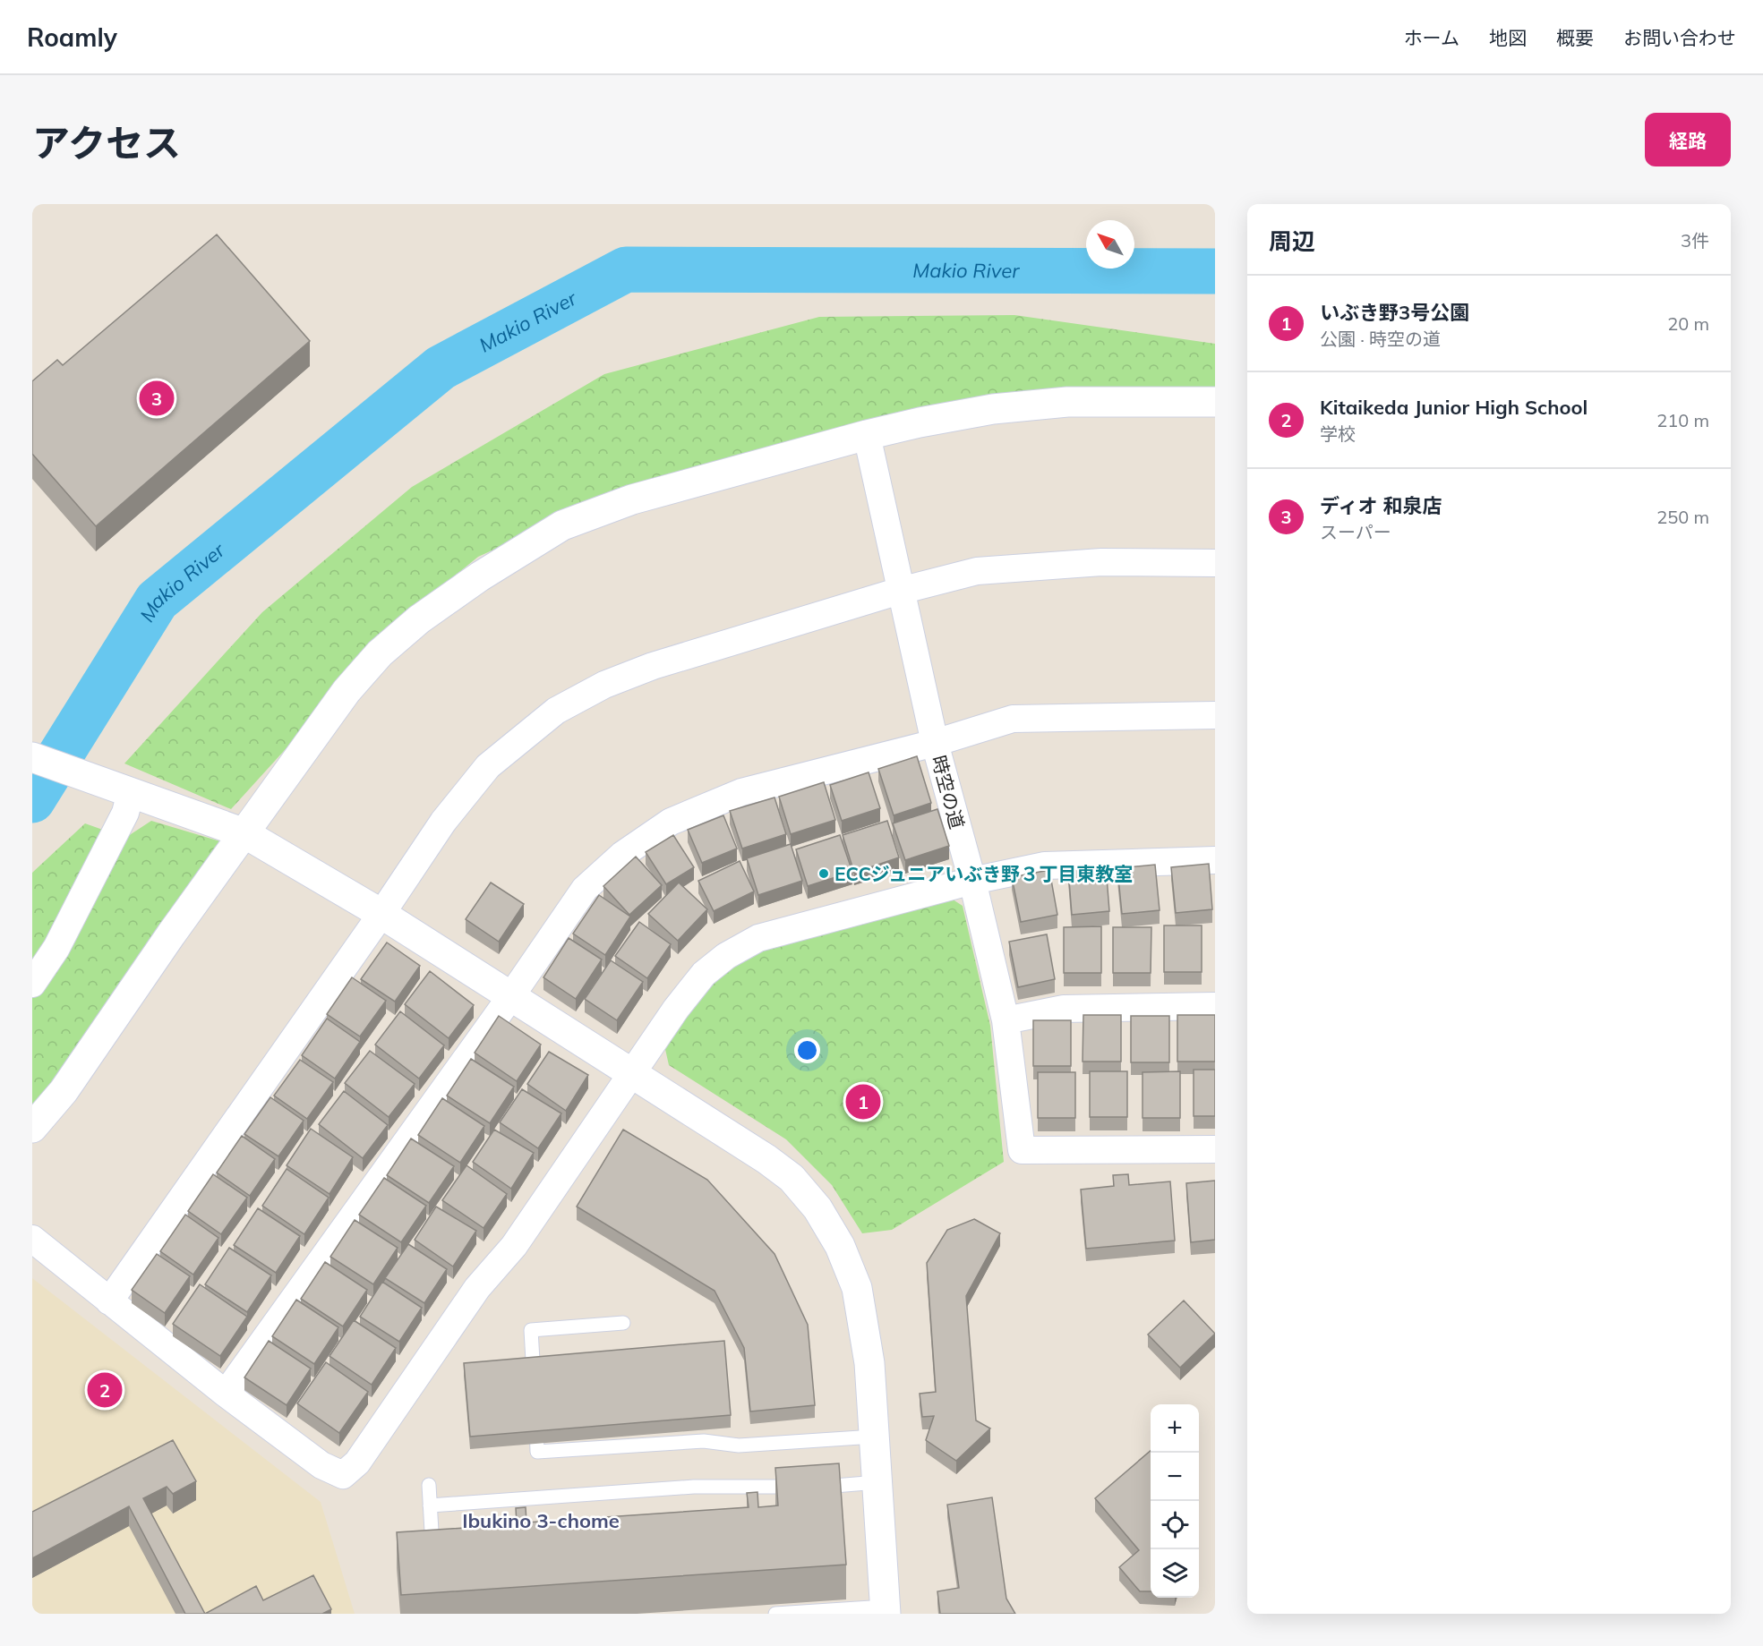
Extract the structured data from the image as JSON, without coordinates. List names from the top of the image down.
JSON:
{
  "streets": {
    "street": ["時空の道"]
  },
  "districts": ["Ibukino 3-chome"],
  "water": ["Makio River"],
  "places": ["ECCジュニアいぶき野３丁目東教室"],
  "north": "top left",
  "page": {
    "header": "Roamly",
    "nav": [
      "ホーム",
      "地図",
      "概要",
      "お問い合わせ"
    ],
    "title": "アクセス",
    "buttons": "経路",
    "heading": ["周辺", "3件"],
    "list": [
      {
        "mark": "1",
        "name": "いぶき野3号公園",
        "note": "公園 · 時空の道",
        "value": "20 m"
      },
      {
        "mark": "2",
        "name": "Kitaikeda Junior High School",
        "note": "学校",
        "value": "210 m"
      },
      {
        "mark": "3",
        "name": "ディオ 和泉店",
        "note": "スーパー",
        "value": "250 m"
      }
    ],
    "pins": ["3", "1", "2"],
    "map_buttons": ["+", "−"]
  }
}
